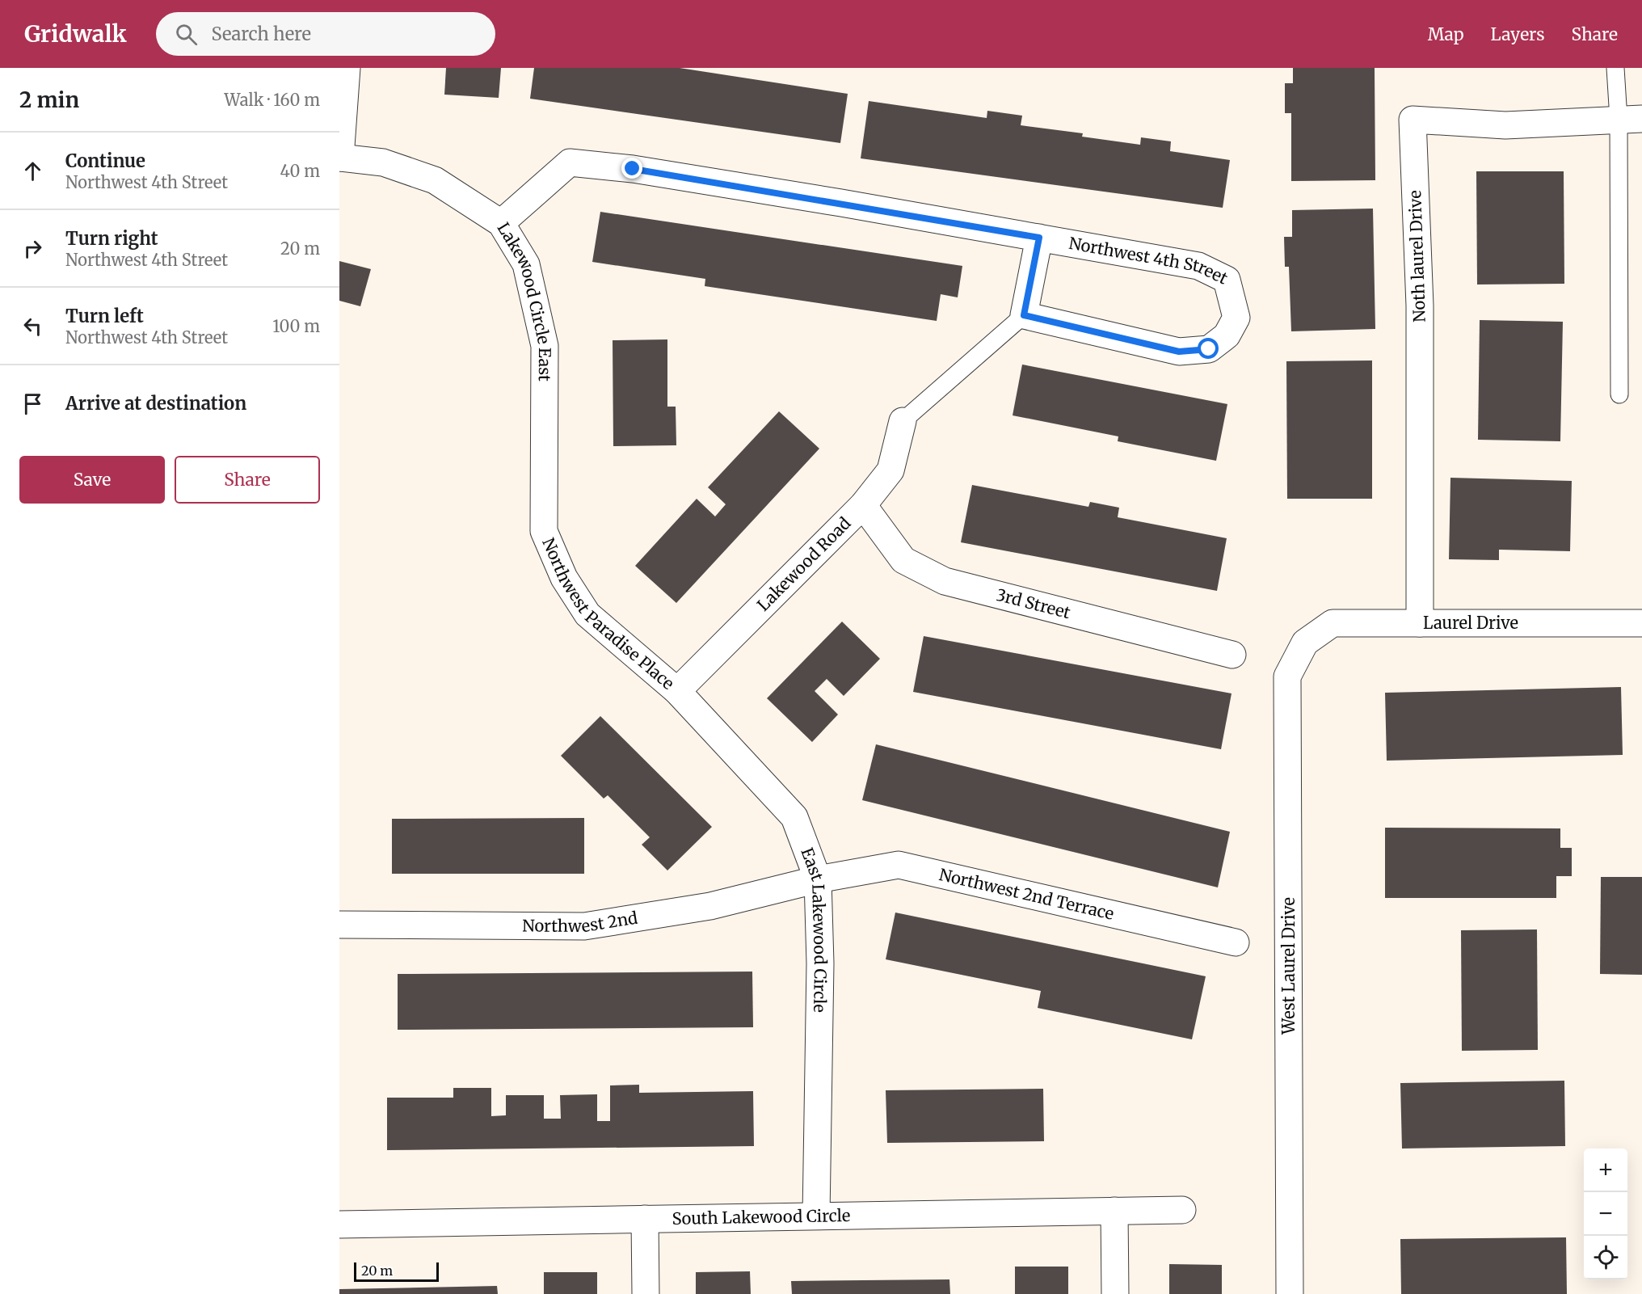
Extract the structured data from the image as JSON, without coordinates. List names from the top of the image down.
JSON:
{
  "streets": {
    "street": [
      "Noth laurel Drive",
      "Northwest 4th Street",
      "Lakewood Circle East",
      "Lakewood Road",
      "3rd Street",
      "Northwest Paradise Place",
      "Laurel Drive",
      "Northwest 2nd Terrace",
      "Northwest 2nd",
      "East Lakewood Circle",
      "West Laurel Drive",
      "South Lakewood Circle"
    ]
  },
  "crossings": [
    ["Noth laurel Drive", "Laurel Drive"],
    ["Northwest 4th Street", "Lakewood Circle East"],
    ["Lakewood Circle East", "Northwest Paradise Place"],
    ["Lakewood Road", "3rd Street"],
    ["Lakewood Road", "Northwest Paradise Place"],
    ["Lakewood Road", "East Lakewood Circle"],
    ["Northwest Paradise Place", "East Lakewood Circle"],
    ["Laurel Drive", "West Laurel Drive"],
    ["Northwest 2nd Terrace", "Northwest 2nd"],
    ["Northwest 2nd Terrace", "East Lakewood Circle"],
    ["Northwest 2nd", "East Lakewood Circle"],
    ["East Lakewood Circle", "South Lakewood Circle"]
  ],
  "scale_bar": "20 m",
  "page": {
    "header": "Gridwalk",
    "search": "Search here",
    "nav": ["Map", "Layers", "Share"],
    "heading": ["2 min", "Walk · 160 m"],
    "list": [
      ["Continue", "Northwest 4th Street", "40 m"],
      ["Turn right", "Northwest 4th Street", "20 m"],
      ["Turn left", "Northwest 4th Street", "100 m"],
      "Arrive at destination"
    ],
    "buttons": ["Save", "Share"],
    "map_buttons": ["+", "−"],
    "scale": "20 m"
  }
}
